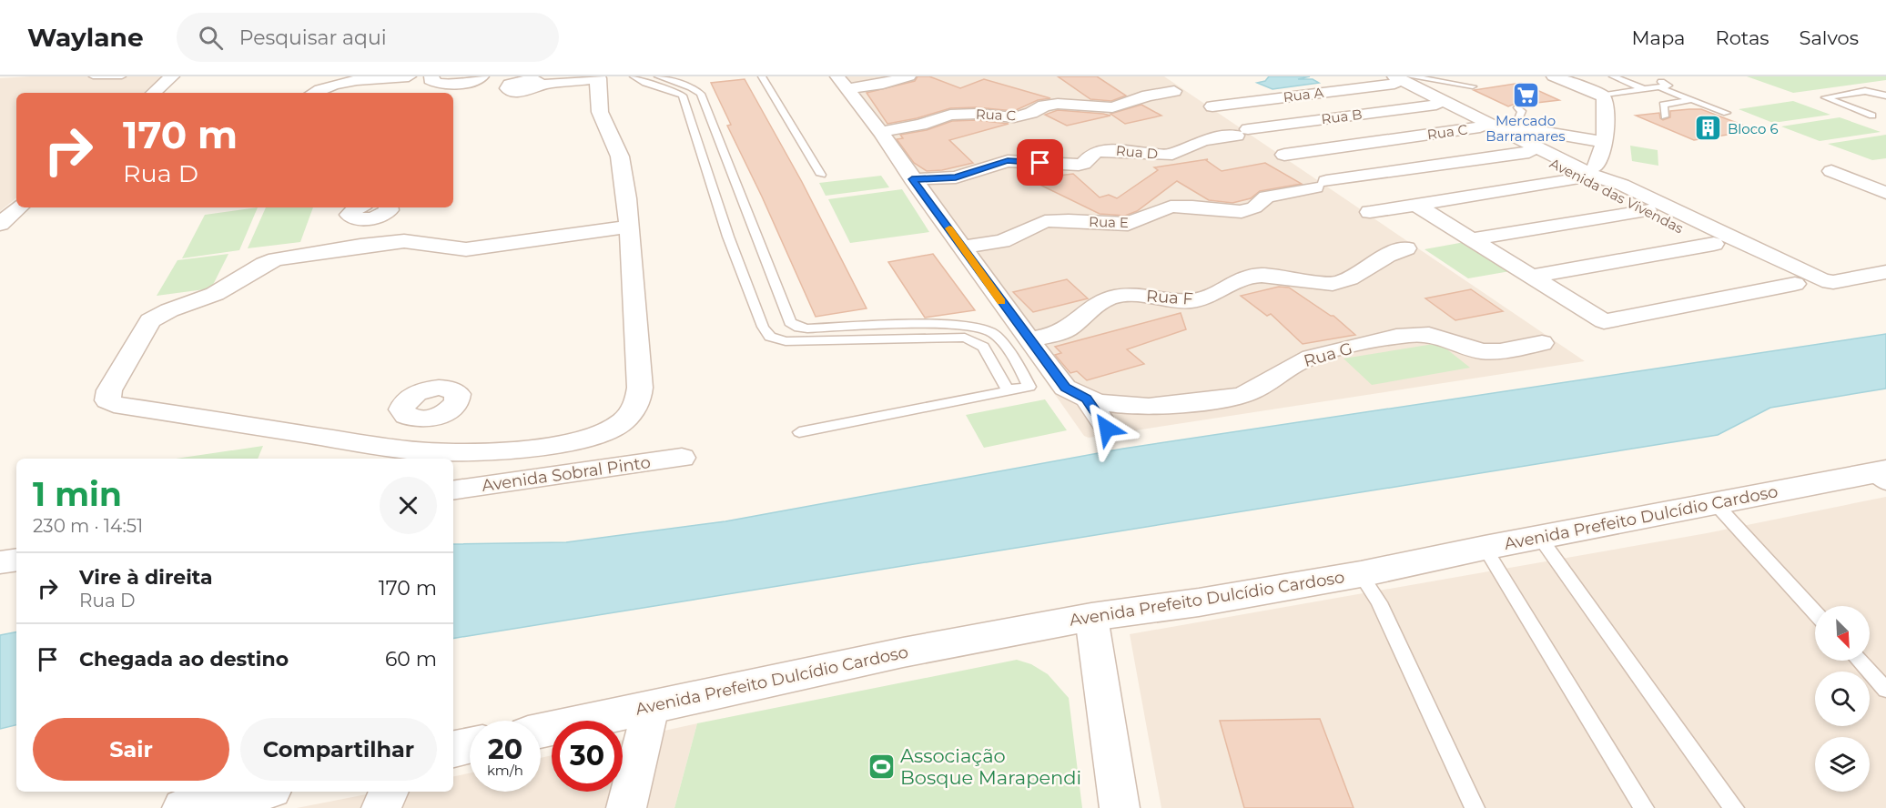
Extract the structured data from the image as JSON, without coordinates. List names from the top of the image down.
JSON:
{
  "streets": {
    "street": [
      "Rua A",
      "Rua C",
      "Rua B",
      "Rua D",
      "Avenida das Vivendas",
      "Rua E",
      "Rua F",
      "Rua G",
      "Avenida Sobral Pinto",
      "Avenida Prefeito Dulcídio Cardoso"
    ]
  },
  "crossings": [
    ["Rua A", "Avenida das Vivendas"],
    ["Rua C", "Avenida das Vivendas"],
    ["Rua B", "Rua D"],
    ["Rua B", "Avenida das Vivendas"],
    ["Avenida das Vivendas", "Rua E"]
  ],
  "places": {
    "supermarket": ["Mercado Barramares"],
    "building": ["Bloco 6"],
    "sports": ["Associação Bosque Marapendi"]
  },
  "north": "bottom right",
  "page": {
    "header": "Waylane",
    "search": "Pesquisar aqui",
    "nav": ["Mapa", "Rotas", "Salvos"],
    "turn": ["170 m", "Rua D"],
    "heading": ["1 min", "230 m · 14:51"],
    "list": [
      {
        "name": "Vire à direita",
        "note": "Rua D",
        "value": "170 m"
      },
      {
        "name": "Chegada ao destino",
        "value": "60 m"
      }
    ],
    "buttons": ["Sair", "Compartilhar"],
    "speed": "20 km/h",
    "limit": "30"
  }
}
